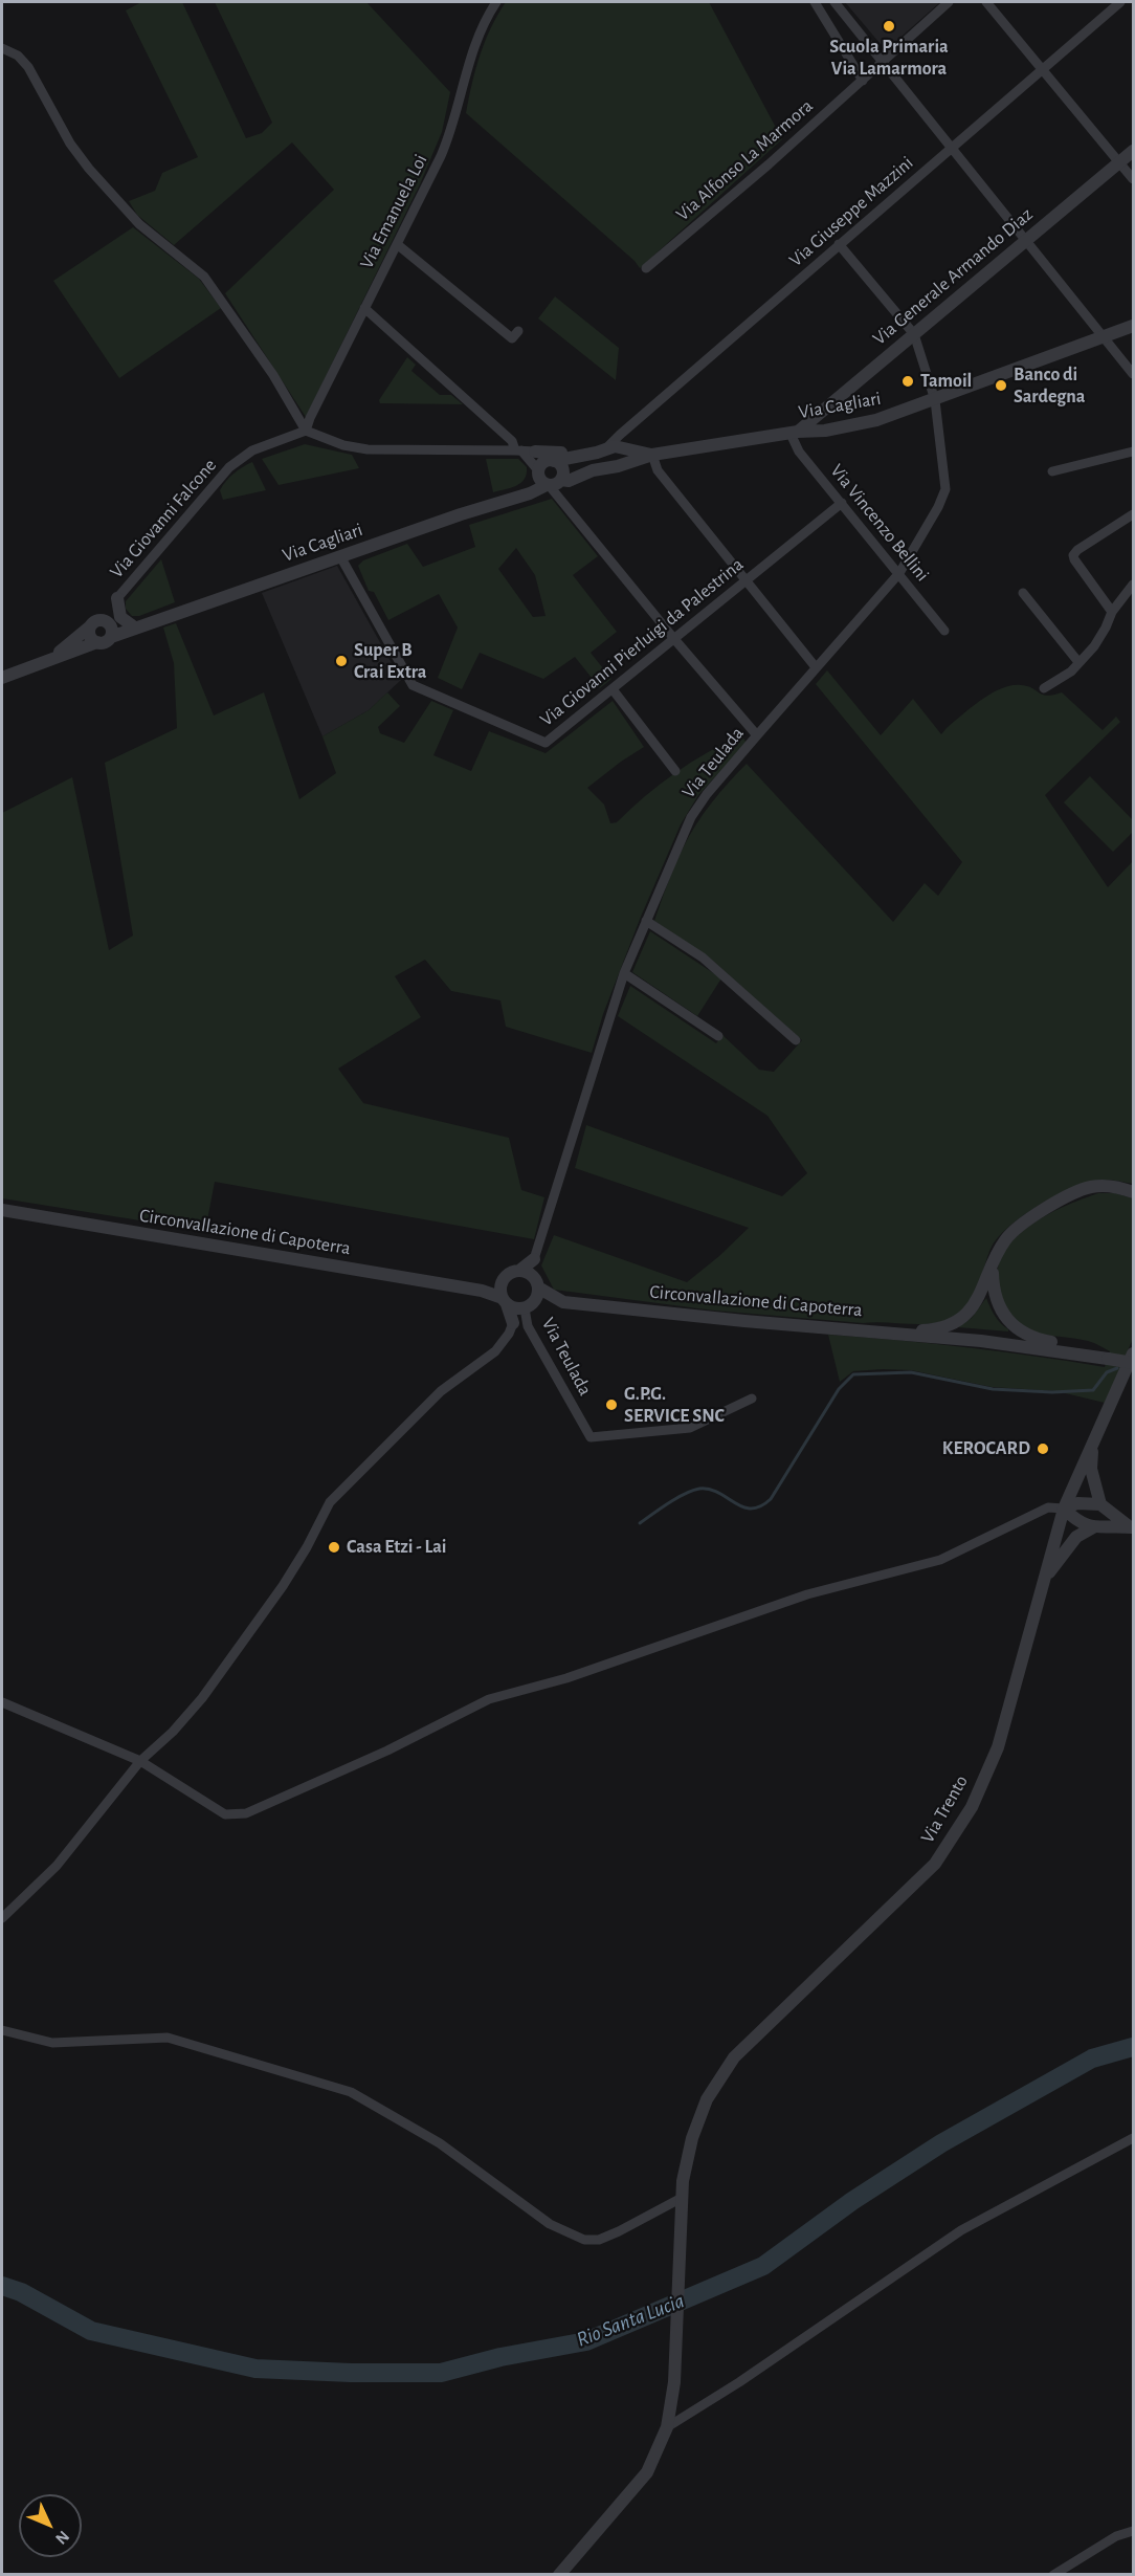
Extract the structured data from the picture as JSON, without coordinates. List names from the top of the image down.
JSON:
{
  "streets": {
    "street": [
      "Via Alfonso La Marmora",
      "Via Emanuela Loi",
      "Via Giuseppe Mazzini",
      "Via Generale Armando Diaz",
      "Via Cagliari",
      "Via Giovanni Falcone",
      "Via Vincenzo Bellini",
      "Via Giovanni Pierluigi da Palestrina",
      "Via Teulada",
      "Circonvallazione di Capoterra",
      "Via Trento"
    ]
  },
  "crossings": [
    ["Via Emanuela Loi", "Via Giovanni Falcone"],
    ["Via Giuseppe Mazzini", "Via Cagliari"],
    ["Via Generale Armando Diaz", "Via Cagliari"],
    ["Via Generale Armando Diaz", "Via Vincenzo Bellini"],
    ["Via Generale Armando Diaz", "Via Teulada"],
    ["Via Cagliari", "Via Vincenzo Bellini"],
    ["Via Cagliari", "Via Giovanni Pierluigi da Palestrina"],
    ["Via Cagliari", "Via Teulada"],
    ["Via Vincenzo Bellini", "Via Giovanni Pierluigi da Palestrina"],
    ["Via Vincenzo Bellini", "Via Teulada"],
    ["Via Teulada", "Circonvallazione di Capoterra"]
  ],
  "water": ["Rio Santa Lucia"],
  "places": [
    "Scuola Primaria Via Lamarmora",
    "Tamoil",
    "Banco di Sardegna",
    "Super B Crai Extra",
    "G.P.G. SERVICE SNC",
    "KEROCARD",
    "Casa Etzi - Lai"
  ],
  "north": "bottom right"
}
